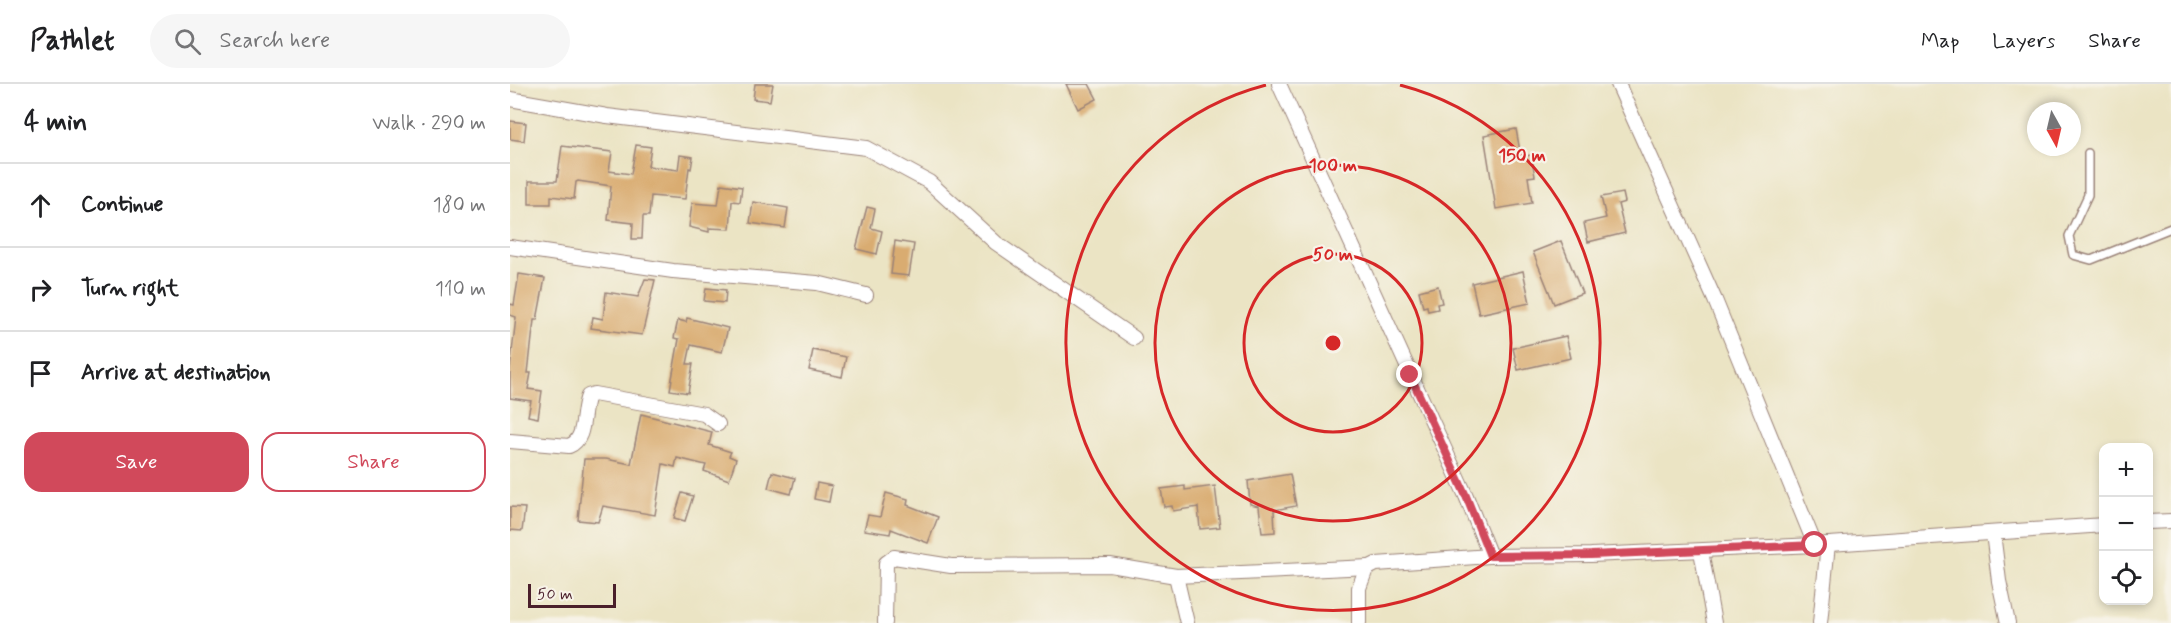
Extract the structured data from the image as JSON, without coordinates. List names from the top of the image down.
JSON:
{
  "scale_bar": "50 m",
  "north": "bottom",
  "page": {
    "header": "Pathlet",
    "search": "Search here",
    "nav": ["Map", "Layers", "Share"],
    "heading": ["4 min", "Walk · 290 m"],
    "list": [
      ["Continue", "180 m"],
      ["Turn right", "110 m"],
      "Arrive at destination"
    ],
    "buttons": ["Save", "Share"],
    "map_buttons": ["+", "−"],
    "scale": "50 m"
  },
  "rings": ["150 m", "100 m", "50 m"]
}
